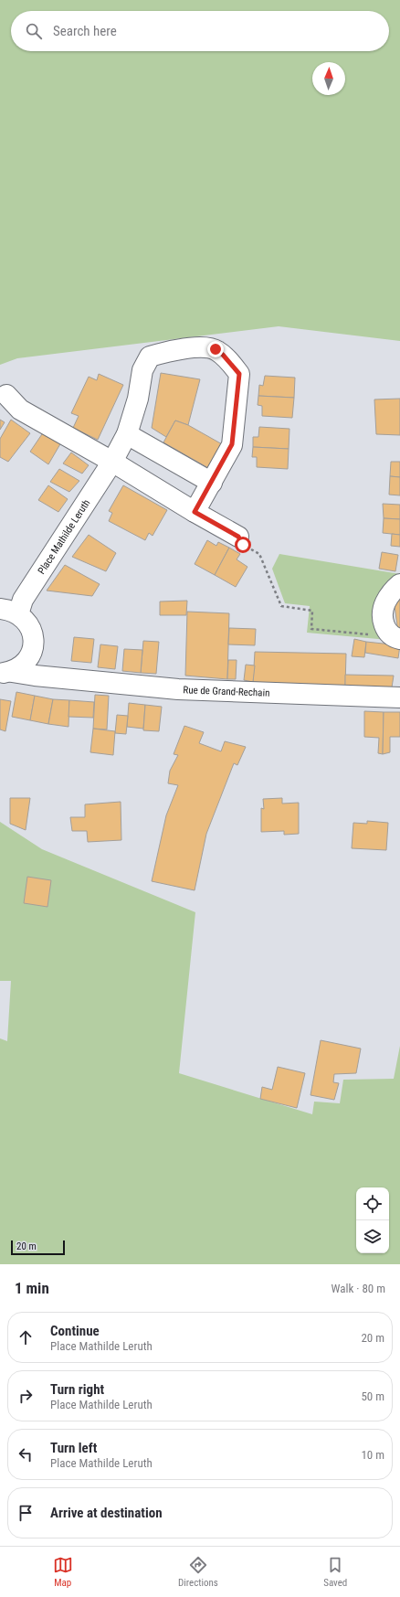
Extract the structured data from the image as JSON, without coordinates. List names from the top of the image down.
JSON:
{
  "streets": {
    "street": ["Place Mathilde Leruth", "Rue de Grand-Rechain"]
  },
  "scale_bar": "20 m",
  "north": "top",
  "page": {
    "search": "Search here",
    "scale": "20 m",
    "heading": ["1 min", "Walk · 80 m"],
    "list": [
      ["Continue", "Place Mathilde Leruth", "20 m"],
      ["Turn right", "Place Mathilde Leruth", "50 m"],
      ["Turn left", "Place Mathilde Leruth", "10 m"],
      "Arrive at destination"
    ],
    "nav": ["Map", "Directions", "Saved"]
  }
}
